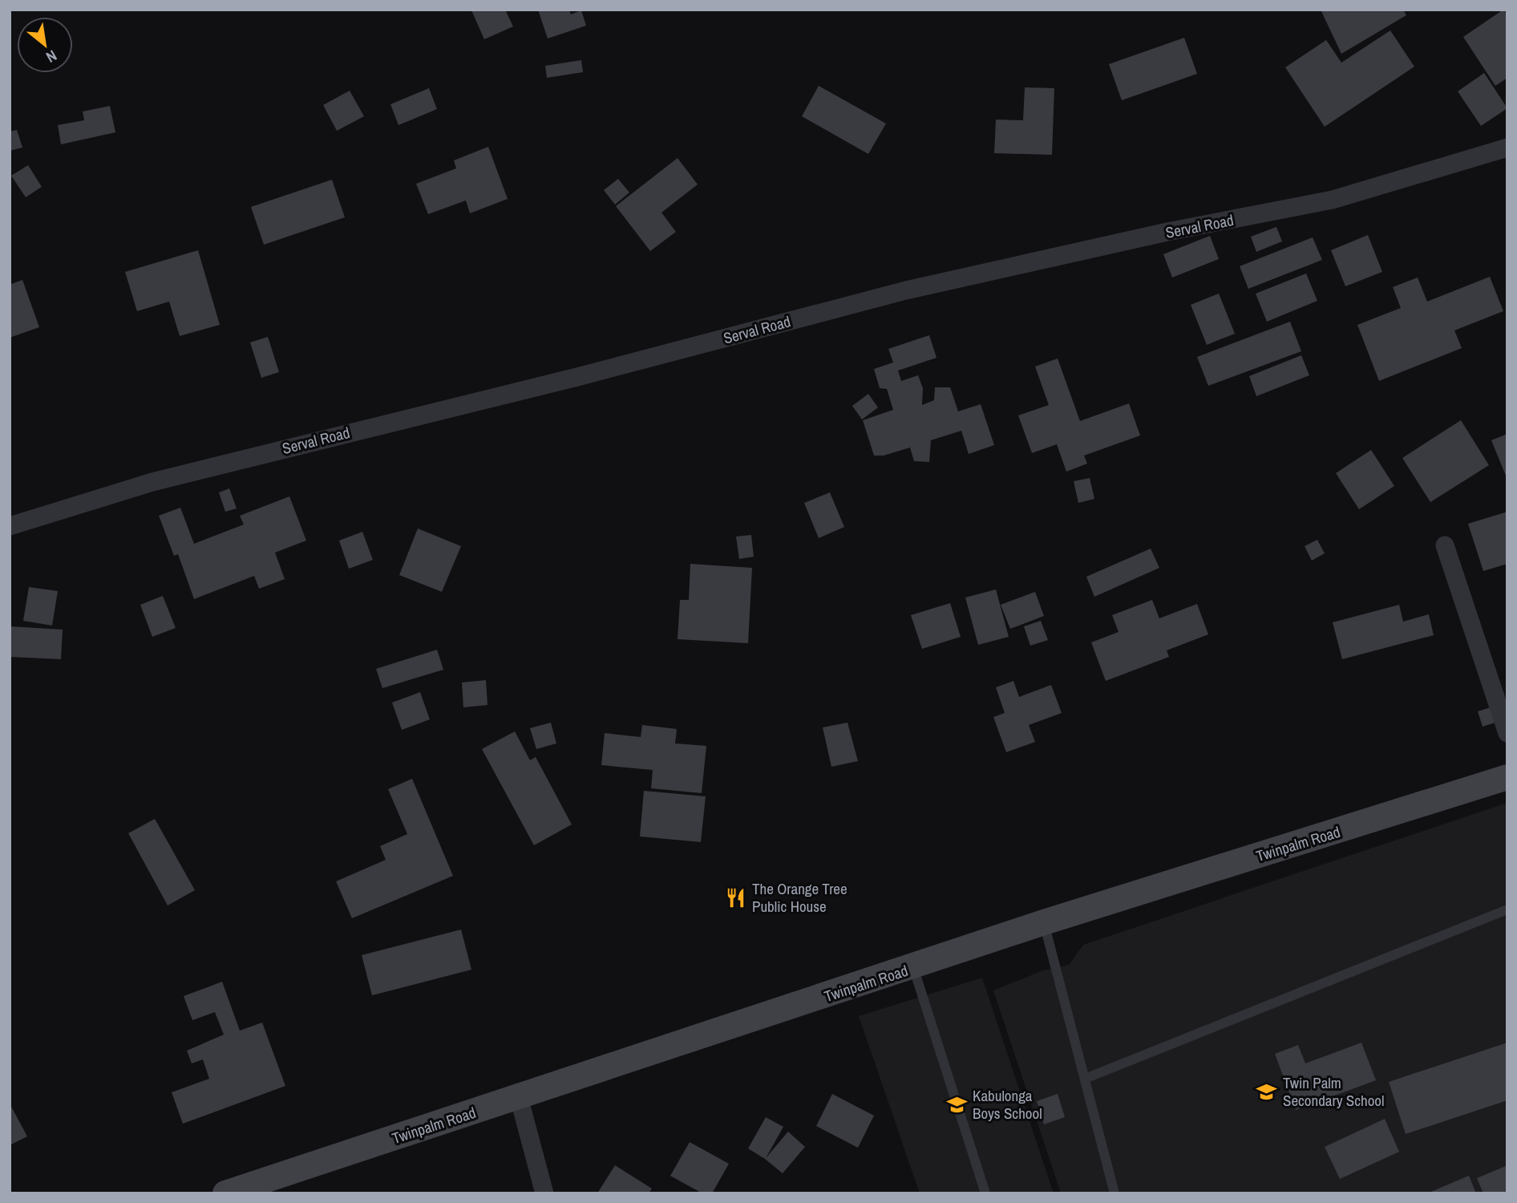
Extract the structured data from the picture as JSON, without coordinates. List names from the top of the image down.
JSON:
{
  "streets": {
    "main road": ["Twinpalm Road"],
    "street": ["Serval Road"]
  },
  "places": {
    "restaurant": ["The Orange Tree Public House"],
    "school or university": ["Twin Palm Secondary School", "Kabulonga Boys School"]
  },
  "north": "bottom right"
}
